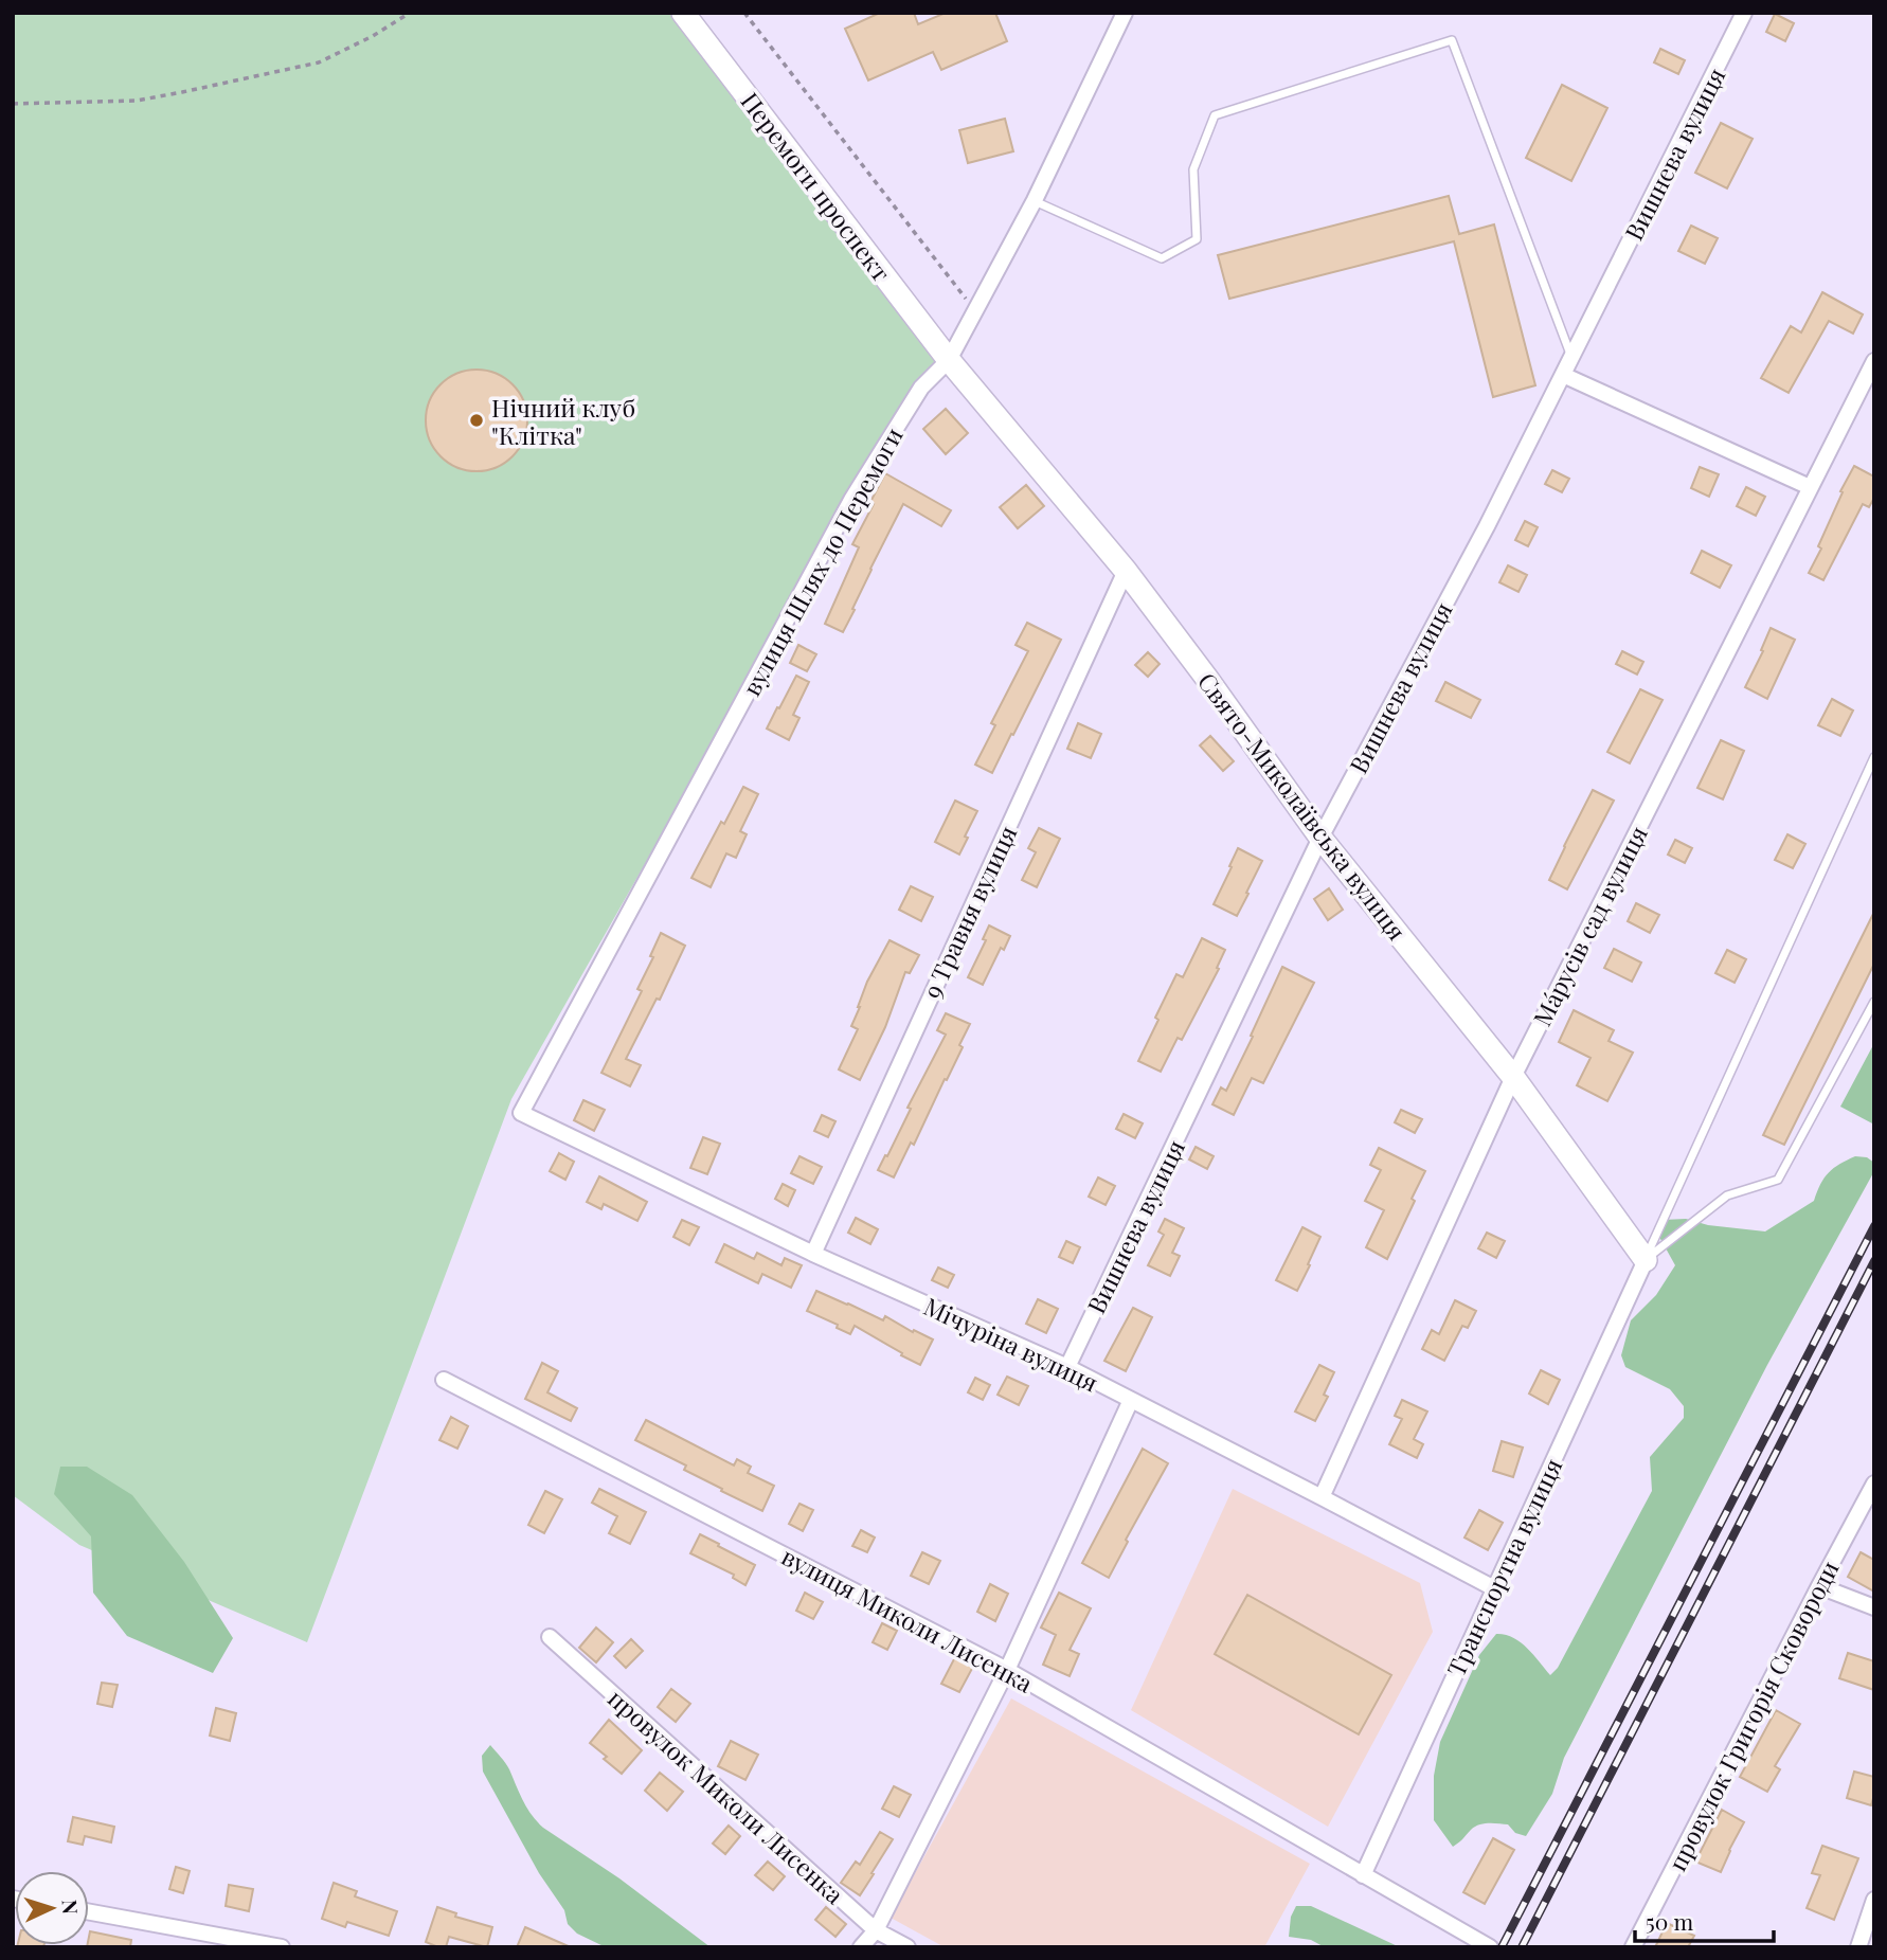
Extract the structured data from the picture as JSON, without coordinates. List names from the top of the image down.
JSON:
{
  "streets": {
    "street": [
      "Вишнева вулиця",
      "Перемоги проспект",
      "вулиця Шлях до Перемоги",
      "Свято-Миколаївська вулиця",
      "9 Травня вулиця",
      "Мáрусів сад вулиця",
      "Мічуріна вулиця",
      "Транспортна вулиця",
      "вулиця Миколи Лисенка",
      "провулок Григорія Сковороди",
      "провулок Миколи Лисенка"
    ]
  },
  "crossings": [
    ["Вишнева вулиця", "Свято-Миколаївська вулиця"],
    ["Вишнева вулиця", "Мічуріна вулиця"],
    ["Перемоги проспект", "вулиця Шлях до Перемоги"],
    ["Перемоги проспект", "Свято-Миколаївська вулиця"],
    ["вулиця Шлях до Перемоги", "Свято-Миколаївська вулиця"],
    ["вулиця Шлях до Перемоги", "Мічуріна вулиця"],
    ["Свято-Миколаївська вулиця", "9 Травня вулиця"],
    ["Свято-Миколаївська вулиця", "Мáрусів сад вулиця"],
    ["Свято-Миколаївська вулиця", "Транспортна вулиця"],
    ["9 Травня вулиця", "Мічуріна вулиця"],
    ["Мáрусів сад вулиця", "Мічуріна вулиця"],
    ["Мічуріна вулиця", "Транспортна вулиця"],
    ["Транспортна вулиця", "вулиця Миколи Лисенка"]
  ],
  "places": ["Нічний клуб \"Клітка\""],
  "scale_bar": "50 m",
  "north": "right"
}
